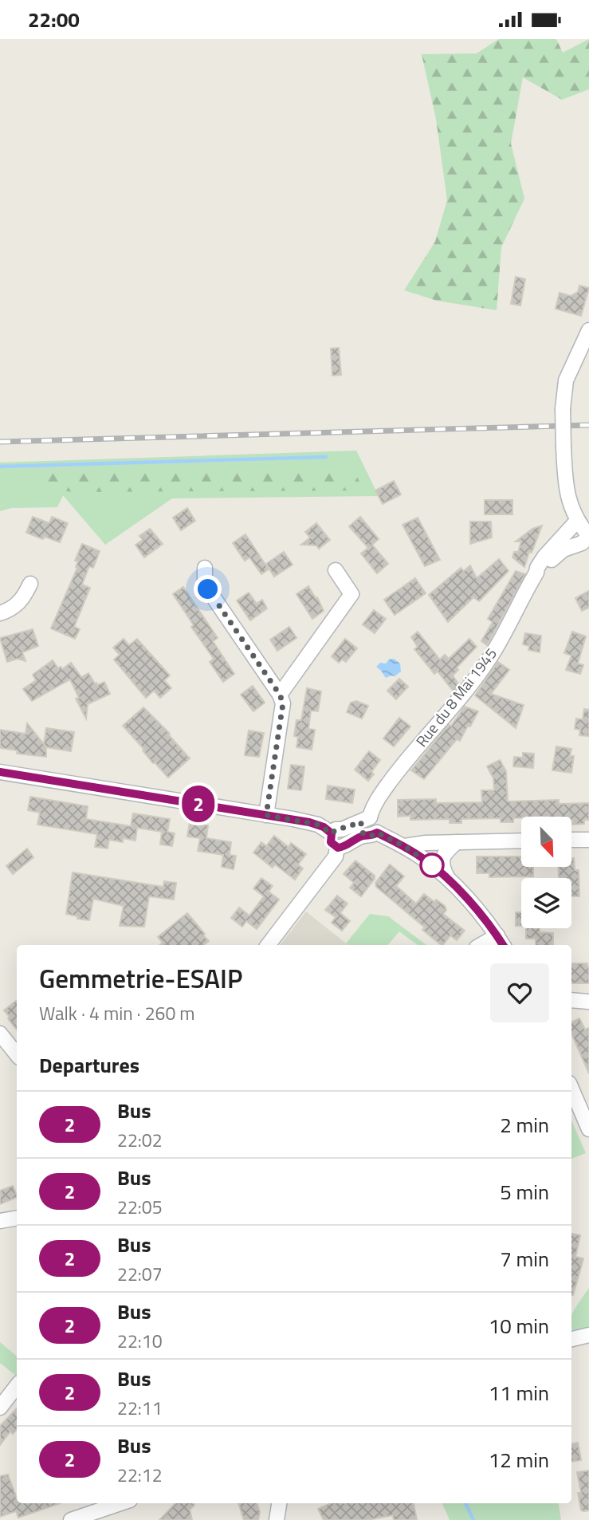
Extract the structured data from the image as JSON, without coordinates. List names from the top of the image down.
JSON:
{
  "streets": {
    "street": ["Rue du 8 Mai 1945"]
  },
  "lines": ["bus line 2"],
  "north": "bottom right",
  "page": {
    "status": "22:00",
    "on_map": "2",
    "heading": [
      ["Gemmetrie-ESAIP", "Walk · 4 min · 260 m"],
      "Departures"
    ],
    "list": [
      {
        "mark": "2",
        "name": "Bus",
        "note": "22:02",
        "value": "2 min"
      },
      {
        "mark": "2",
        "name": "Bus",
        "note": "22:05",
        "value": "5 min"
      },
      {
        "mark": "2",
        "name": "Bus",
        "note": "22:07",
        "value": "7 min"
      },
      {
        "mark": "2",
        "name": "Bus",
        "note": "22:10",
        "value": "10 min"
      },
      {
        "mark": "2",
        "name": "Bus",
        "note": "22:11",
        "value": "11 min"
      },
      {
        "mark": "2",
        "name": "Bus",
        "note": "22:12",
        "value": "12 min"
      }
    ]
  }
}
